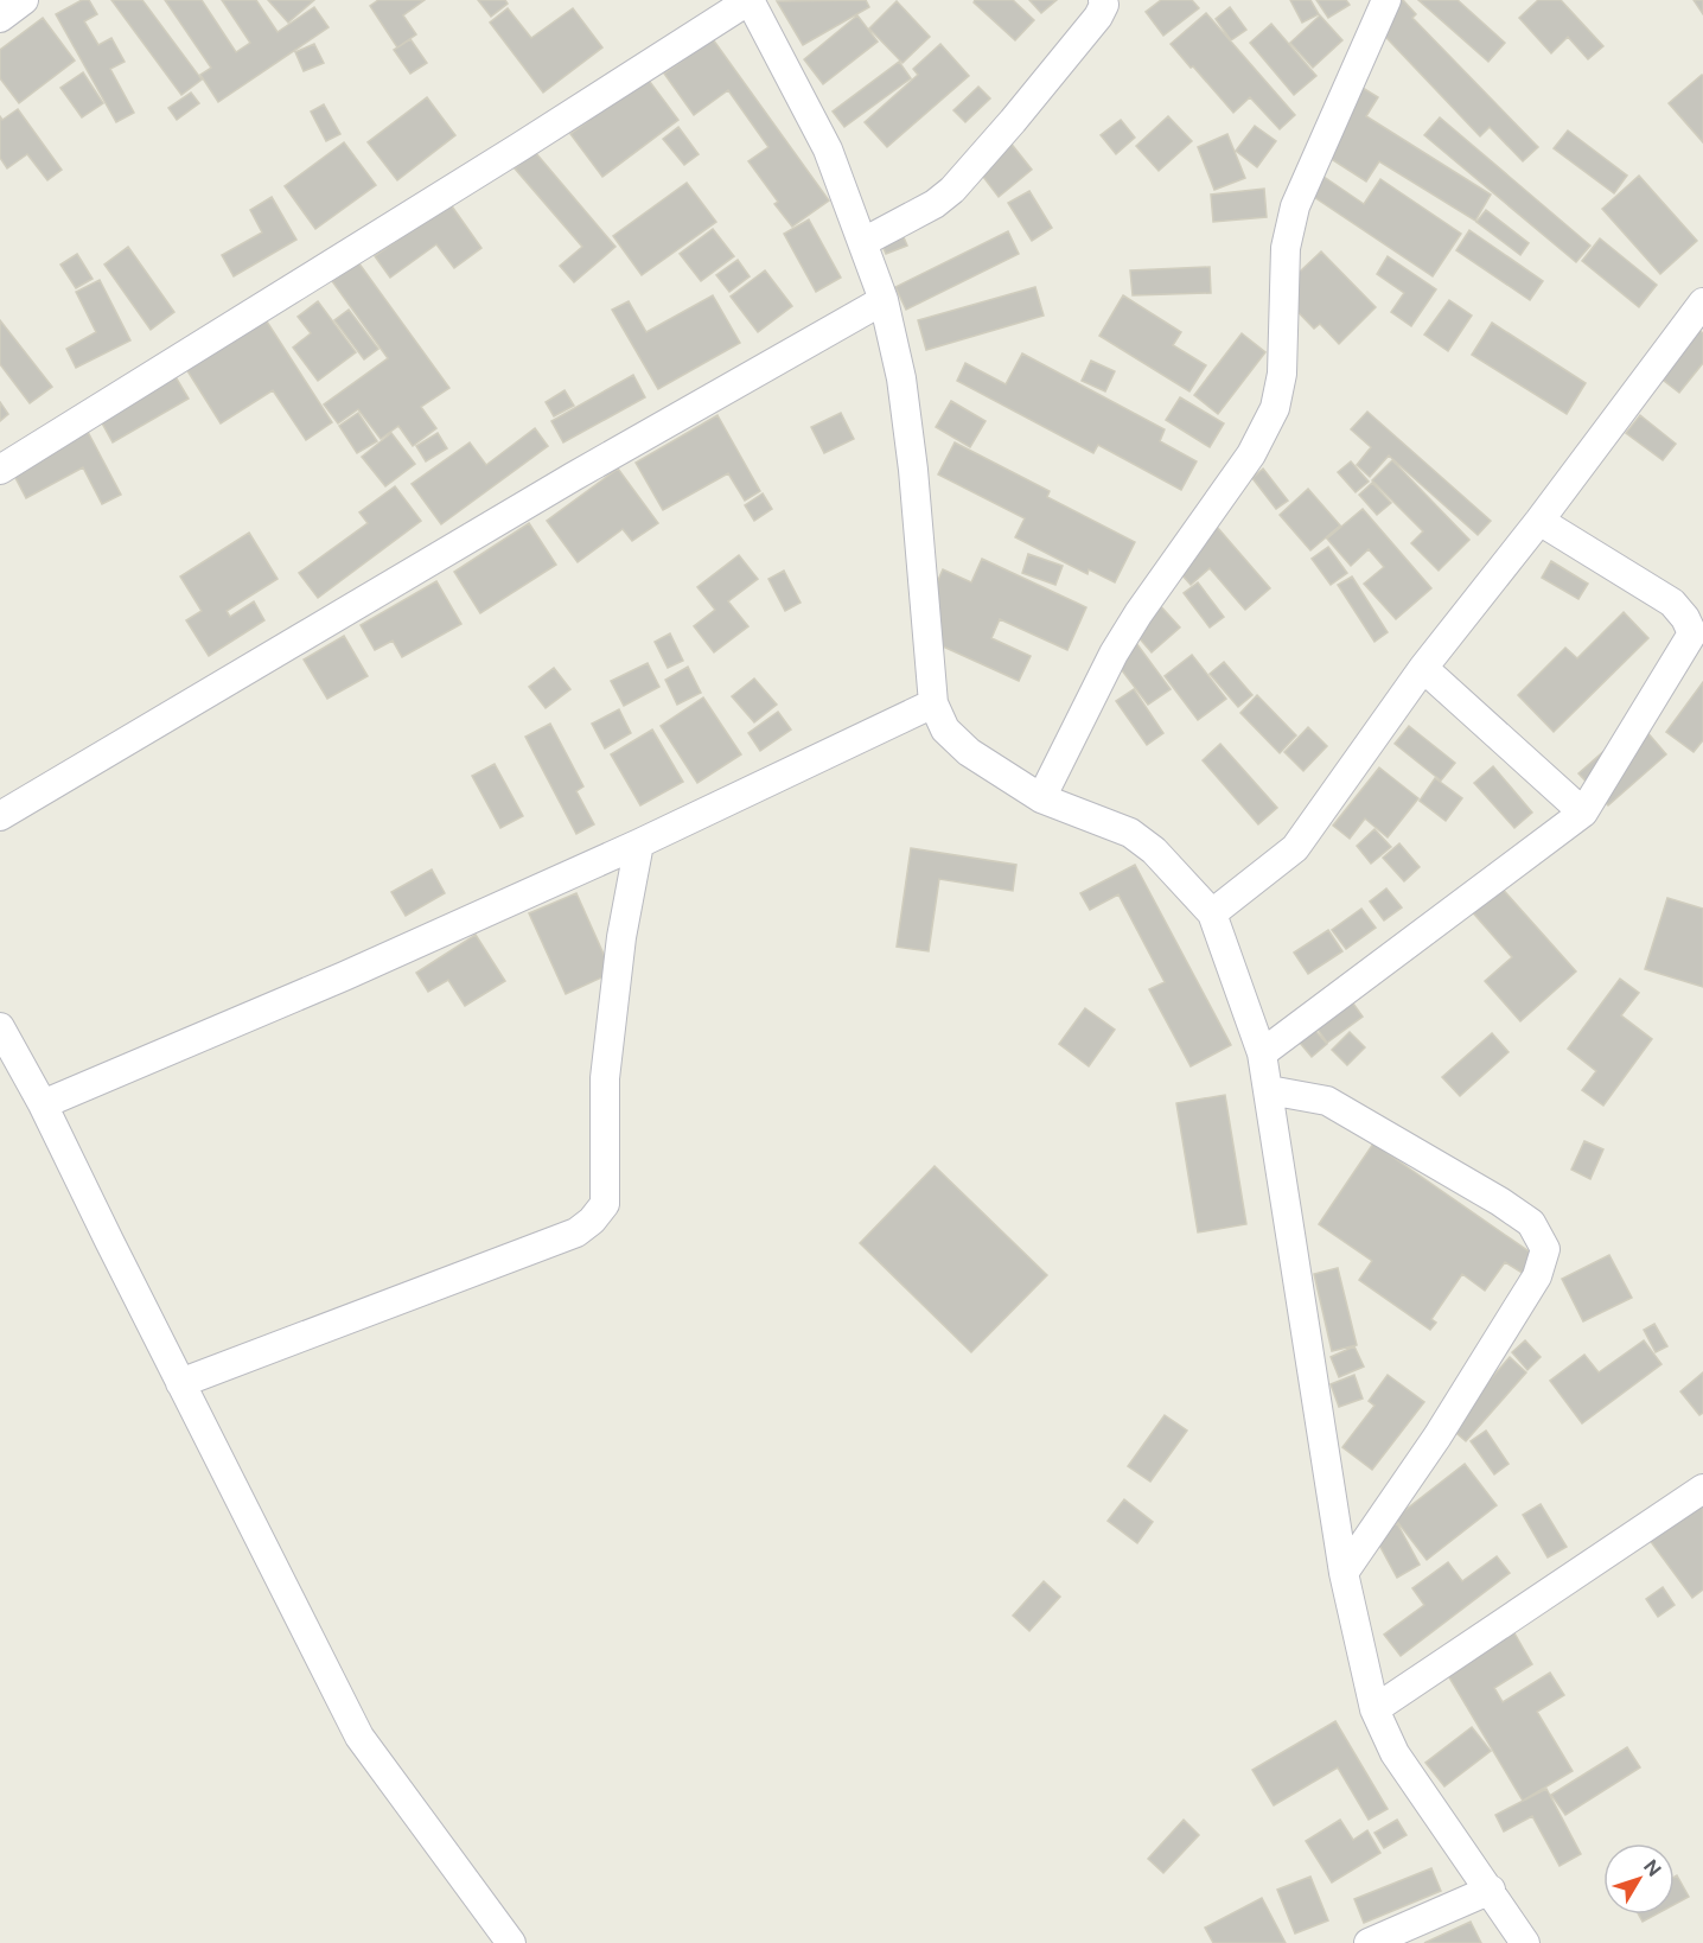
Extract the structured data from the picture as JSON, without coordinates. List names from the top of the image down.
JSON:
{
  "north": "top right"
}
